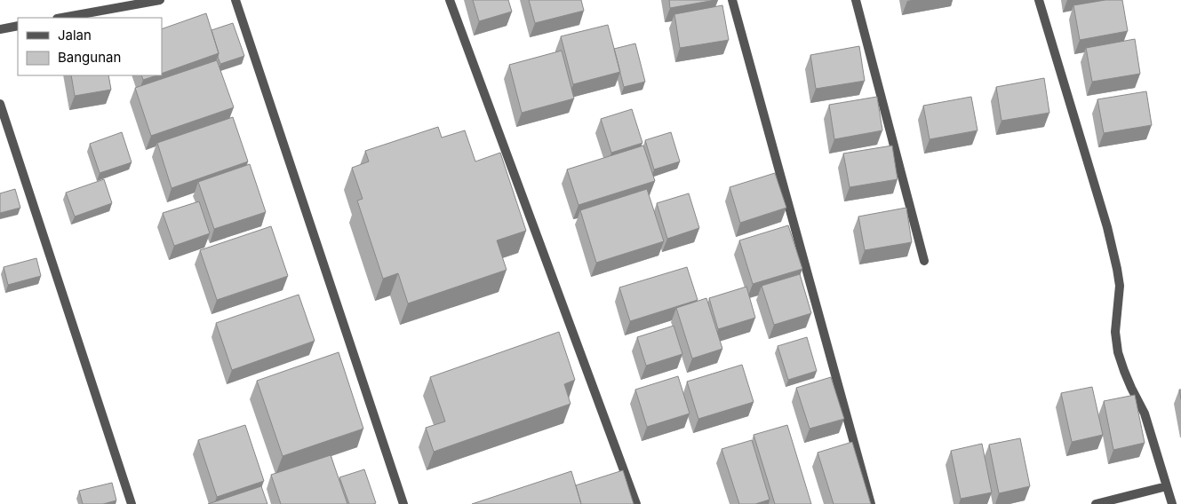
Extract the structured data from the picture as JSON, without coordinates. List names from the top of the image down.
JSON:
{
  "legend": ["Jalan", "Bangunan"]
}
